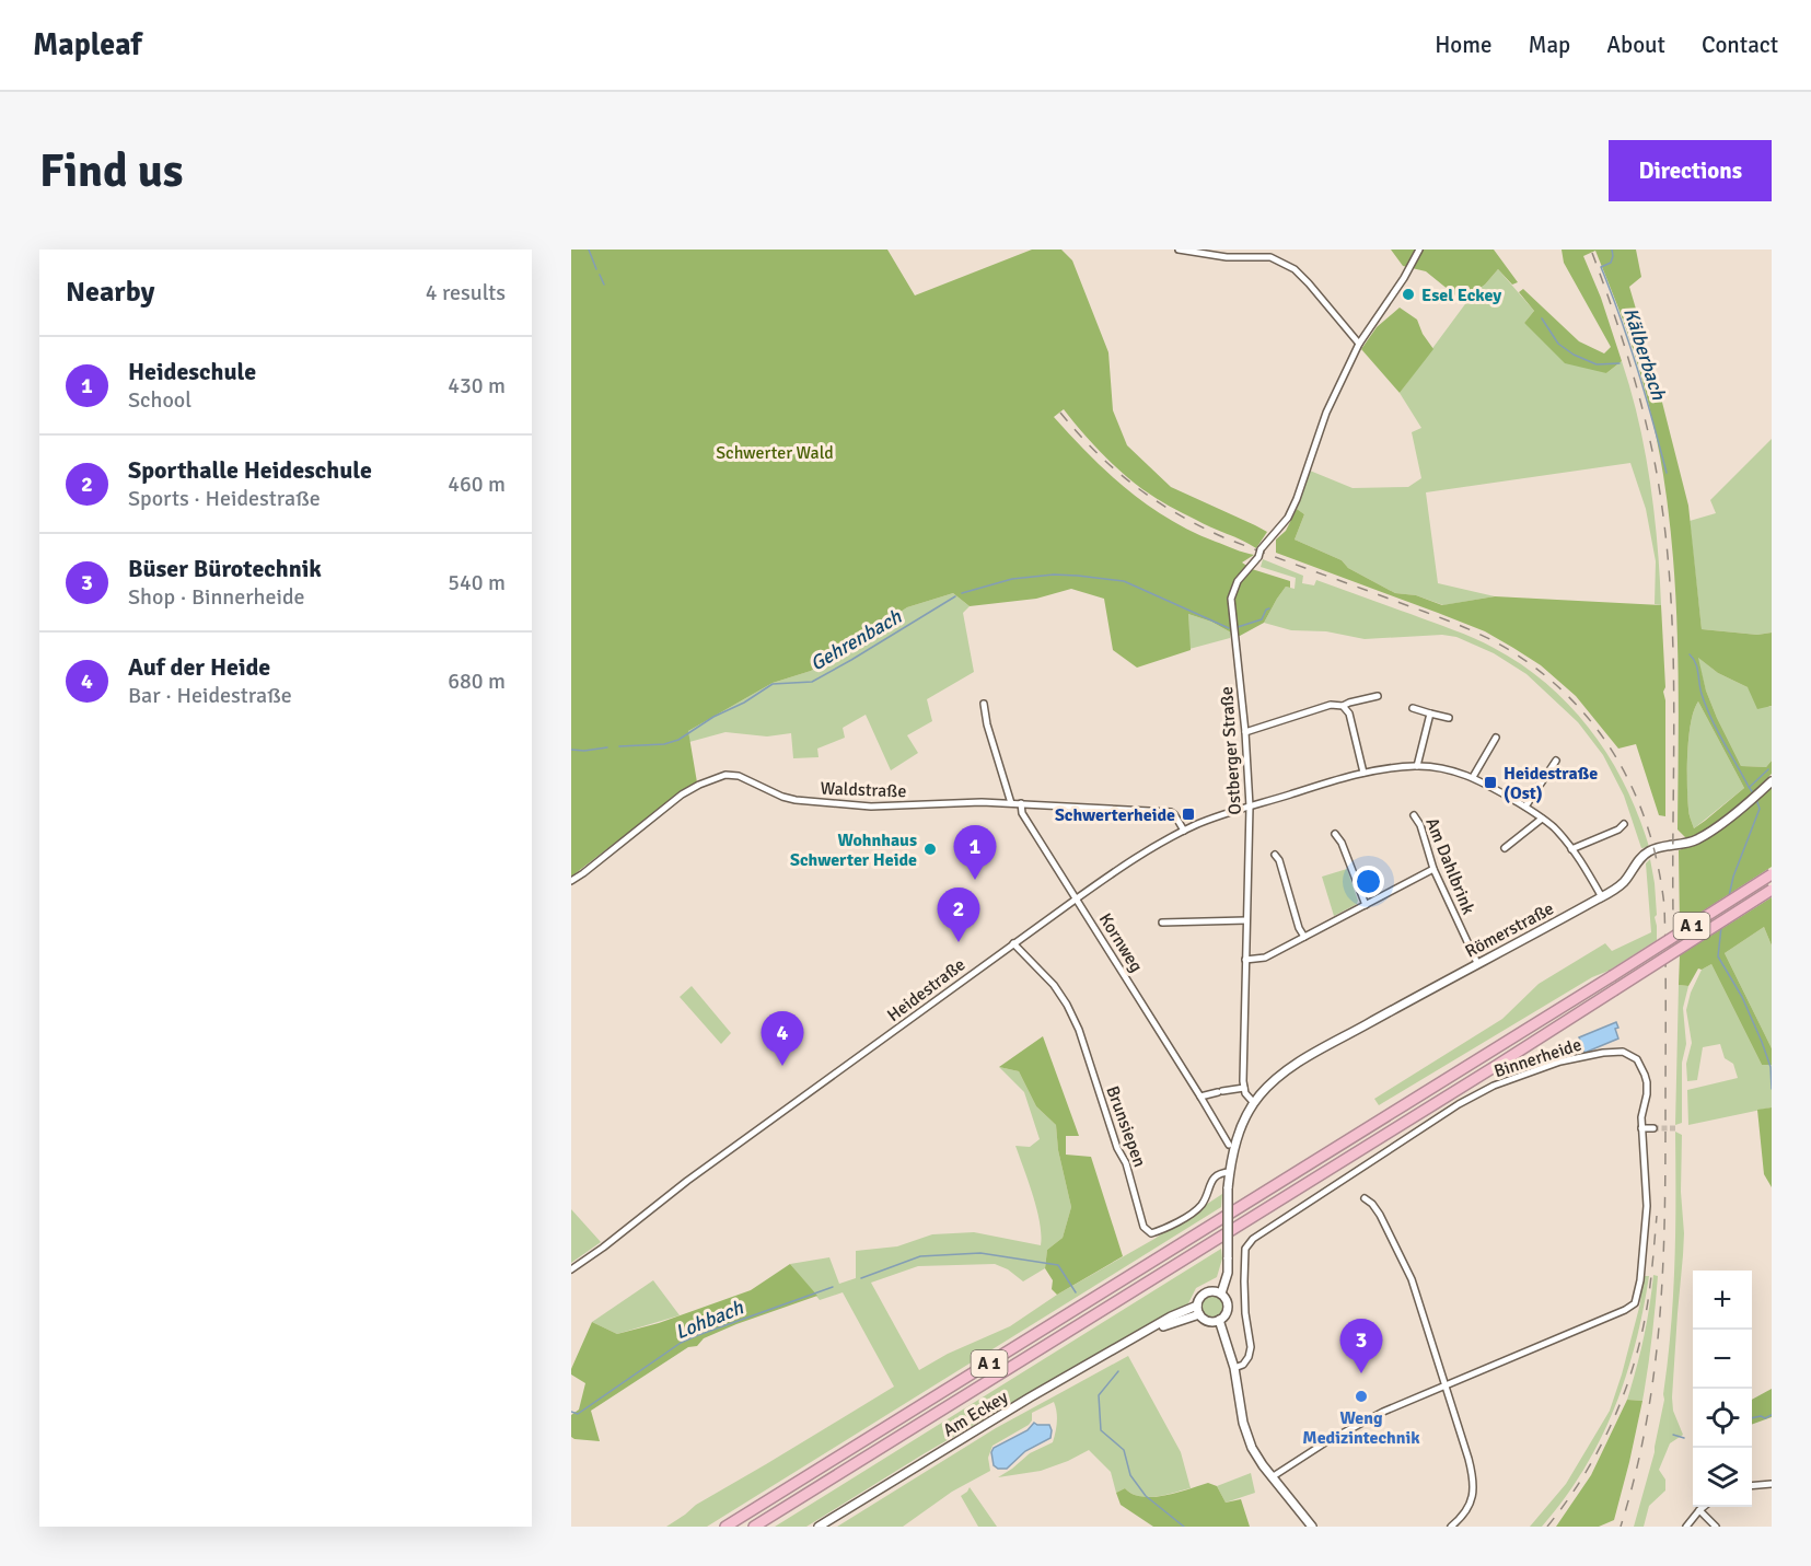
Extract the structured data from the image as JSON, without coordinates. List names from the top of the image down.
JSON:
{
  "streets": {
    "highway": ["A 1"],
    "street": [
      "Ostberger Straße",
      "Waldstraße",
      "Am Dahlbrink",
      "Römerstraße",
      "Kornweg",
      "Heidestraße",
      "Binnerheide",
      "Brunsiepen",
      "Am Eckey"
    ]
  },
  "crossings": [
    ["Ostberger Straße", "Heidestraße"],
    ["Waldstraße", "Kornweg"],
    ["Waldstraße", "Heidestraße"],
    ["Am Dahlbrink", "Römerstraße"],
    ["Römerstraße", "Heidestraße"],
    ["Kornweg", "Heidestraße"],
    ["Heidestraße", "Brunsiepen"]
  ],
  "water": ["Kälberbach", "Gehrenbach", "Lohbach"],
  "parks": ["Schwerter Wald"],
  "places": {
    "other": ["Esel Eckey", "Wohnhaus Schwerter Heide", "Weng Medizintechnik"],
    "transit": ["Heidestraße (Ost)", "Schwerterheide"]
  },
  "page": {
    "header": "Mapleaf",
    "nav": [
      "Home",
      "Map",
      "About",
      "Contact"
    ],
    "buttons": "Directions",
    "title": "Find us",
    "heading": ["Nearby", "4 results"],
    "list": [
      {
        "mark": "1",
        "name": "Heideschule",
        "note": "School",
        "value": "430 m"
      },
      {
        "mark": "2",
        "name": "Sporthalle Heideschule",
        "note": "Sports · Heidestraße",
        "value": "460 m"
      },
      {
        "mark": "3",
        "name": "Büser Bürotechnik",
        "note": "Shop · Binnerheide",
        "value": "540 m"
      },
      {
        "mark": "4",
        "name": "Auf der Heide",
        "note": "Bar · Heidestraße",
        "value": "680 m"
      }
    ],
    "pins": [
      "1",
      "2",
      "4",
      "3"
    ],
    "map_buttons": ["+", "−"]
  }
}
